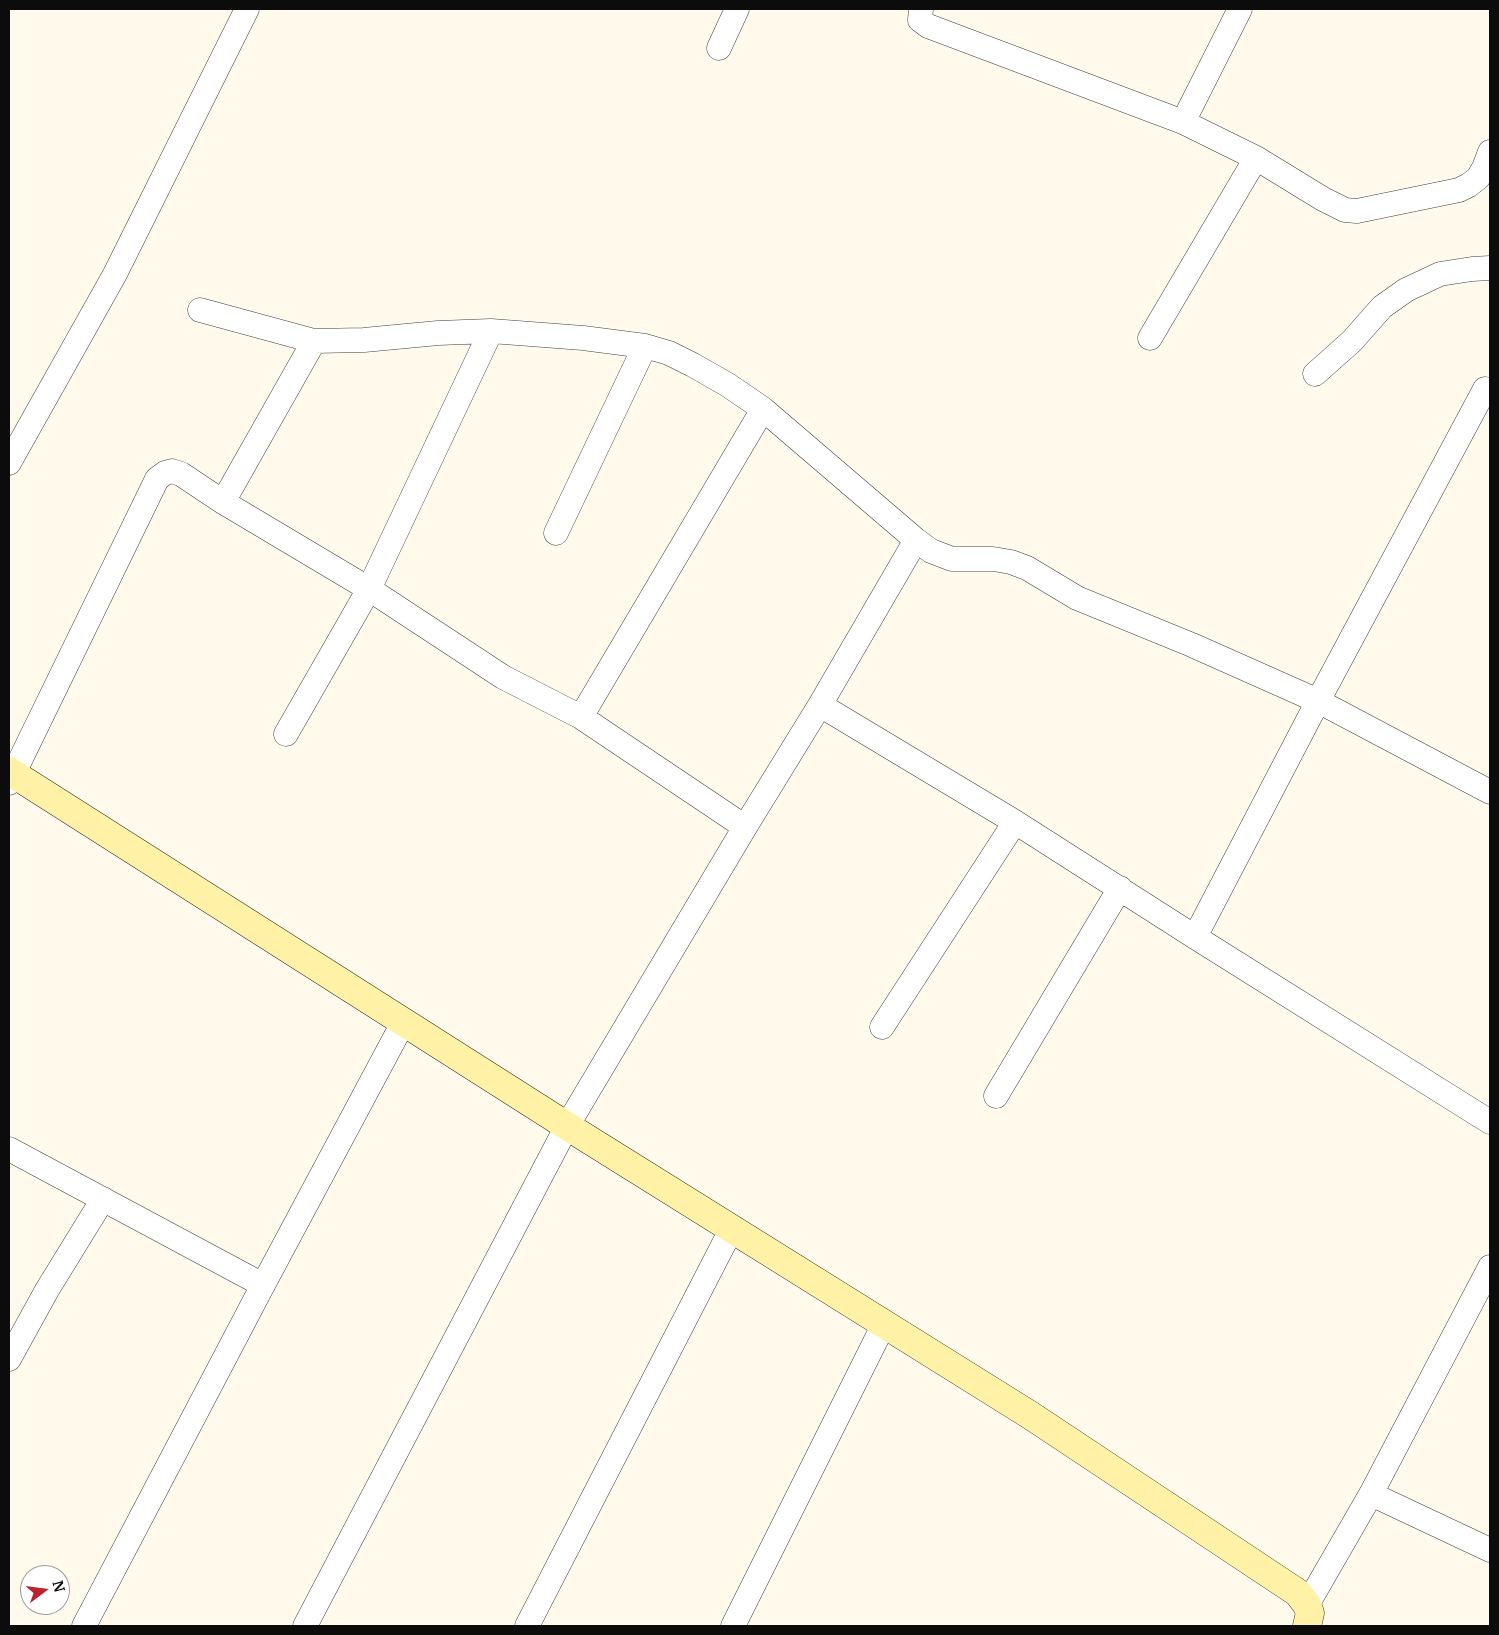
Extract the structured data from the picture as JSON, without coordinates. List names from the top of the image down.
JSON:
{
  "north": "right"
}
